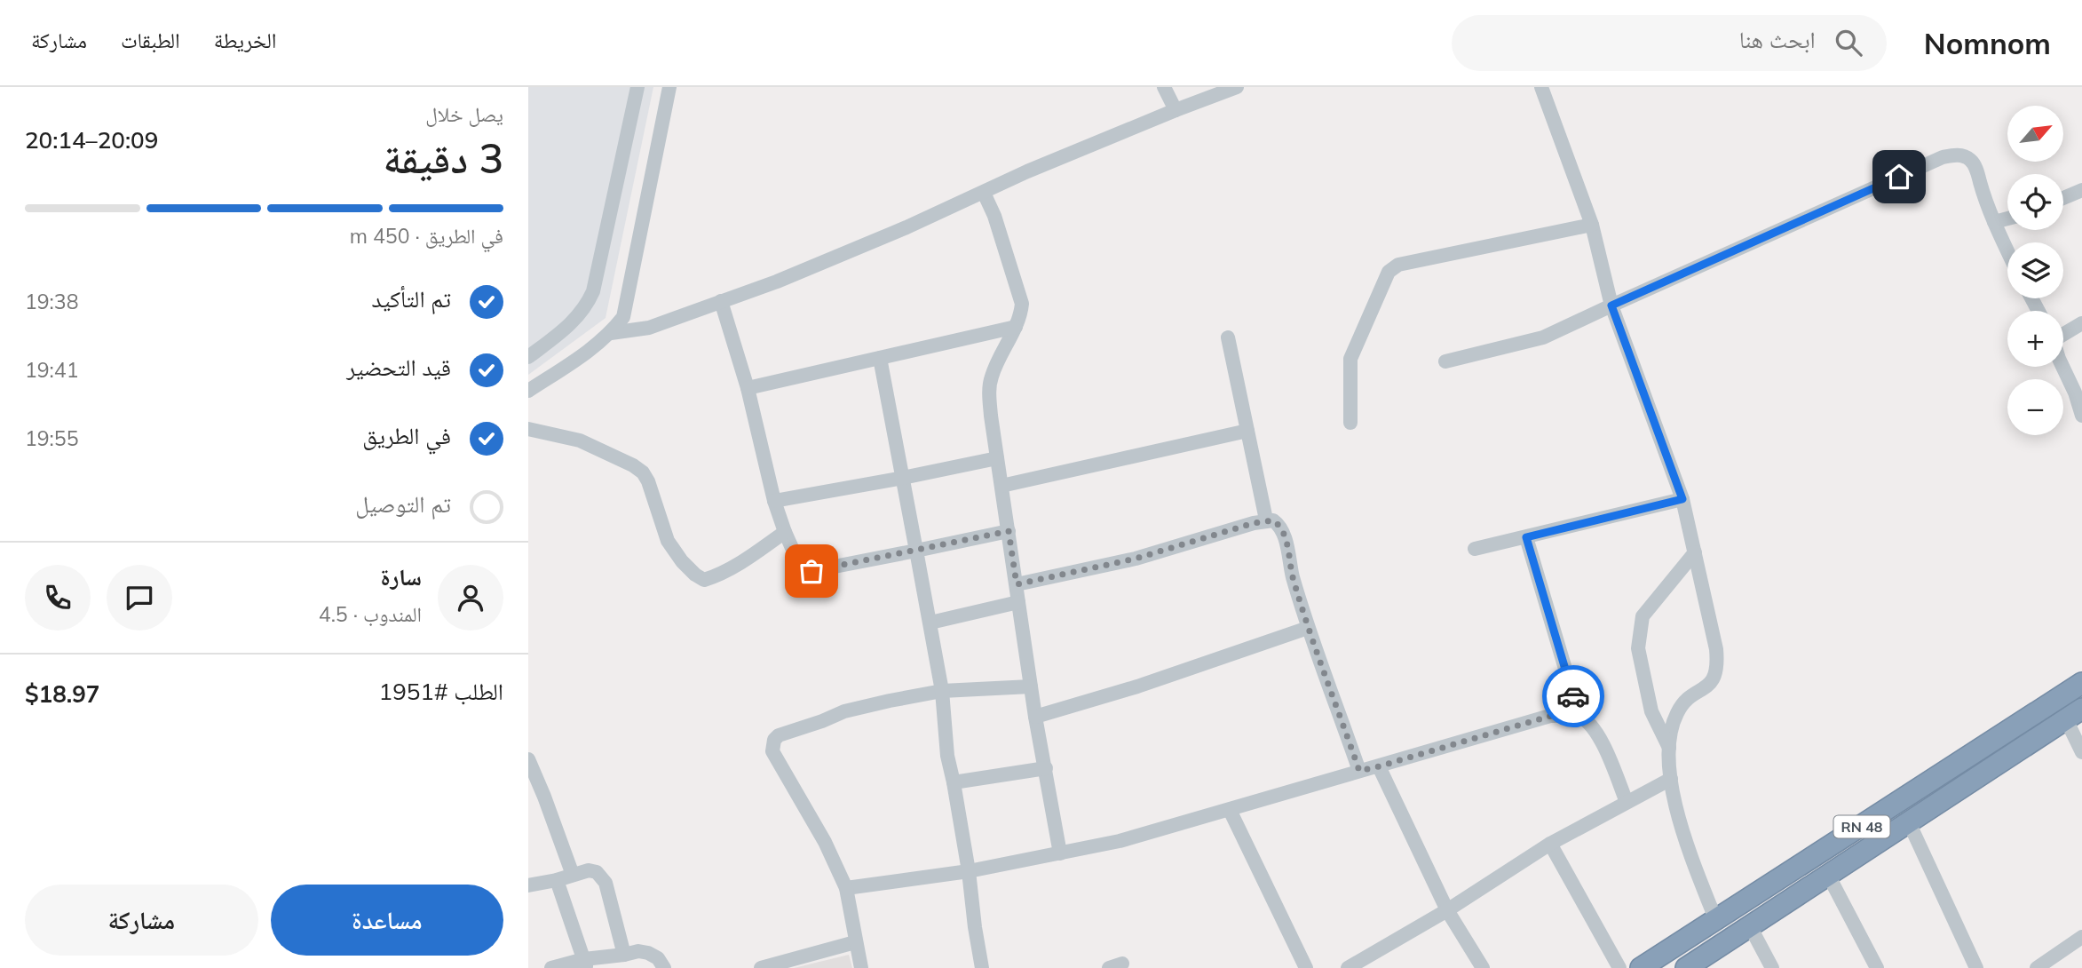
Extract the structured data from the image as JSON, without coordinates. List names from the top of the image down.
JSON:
{
  "streets": {
    "highway": ["RN 48"]
  },
  "north": "top right",
  "page": {
    "header": "Nomnom",
    "search": "ابحث هنا",
    "nav": ["الخريطة", "الطبقات", "مشاركة"],
    "heading": ["3 دقيقة", "يصل خلال", "20:09–20:14"],
    "panel": [
      "سارة",
      "المندوب · 4.5",
      "الطلب #1951",
      "$18.97"
    ],
    "map_buttons": ["+", "−"],
    "bar": "في الطريق · 450 m",
    "list": [
      ["تم التأكيد", "19:38"],
      ["قيد التحضير", "19:41"],
      ["في الطريق", "19:55"],
      "تم التوصيل"
    ],
    "buttons": ["مساعدة", "مشاركة"]
  }
}
